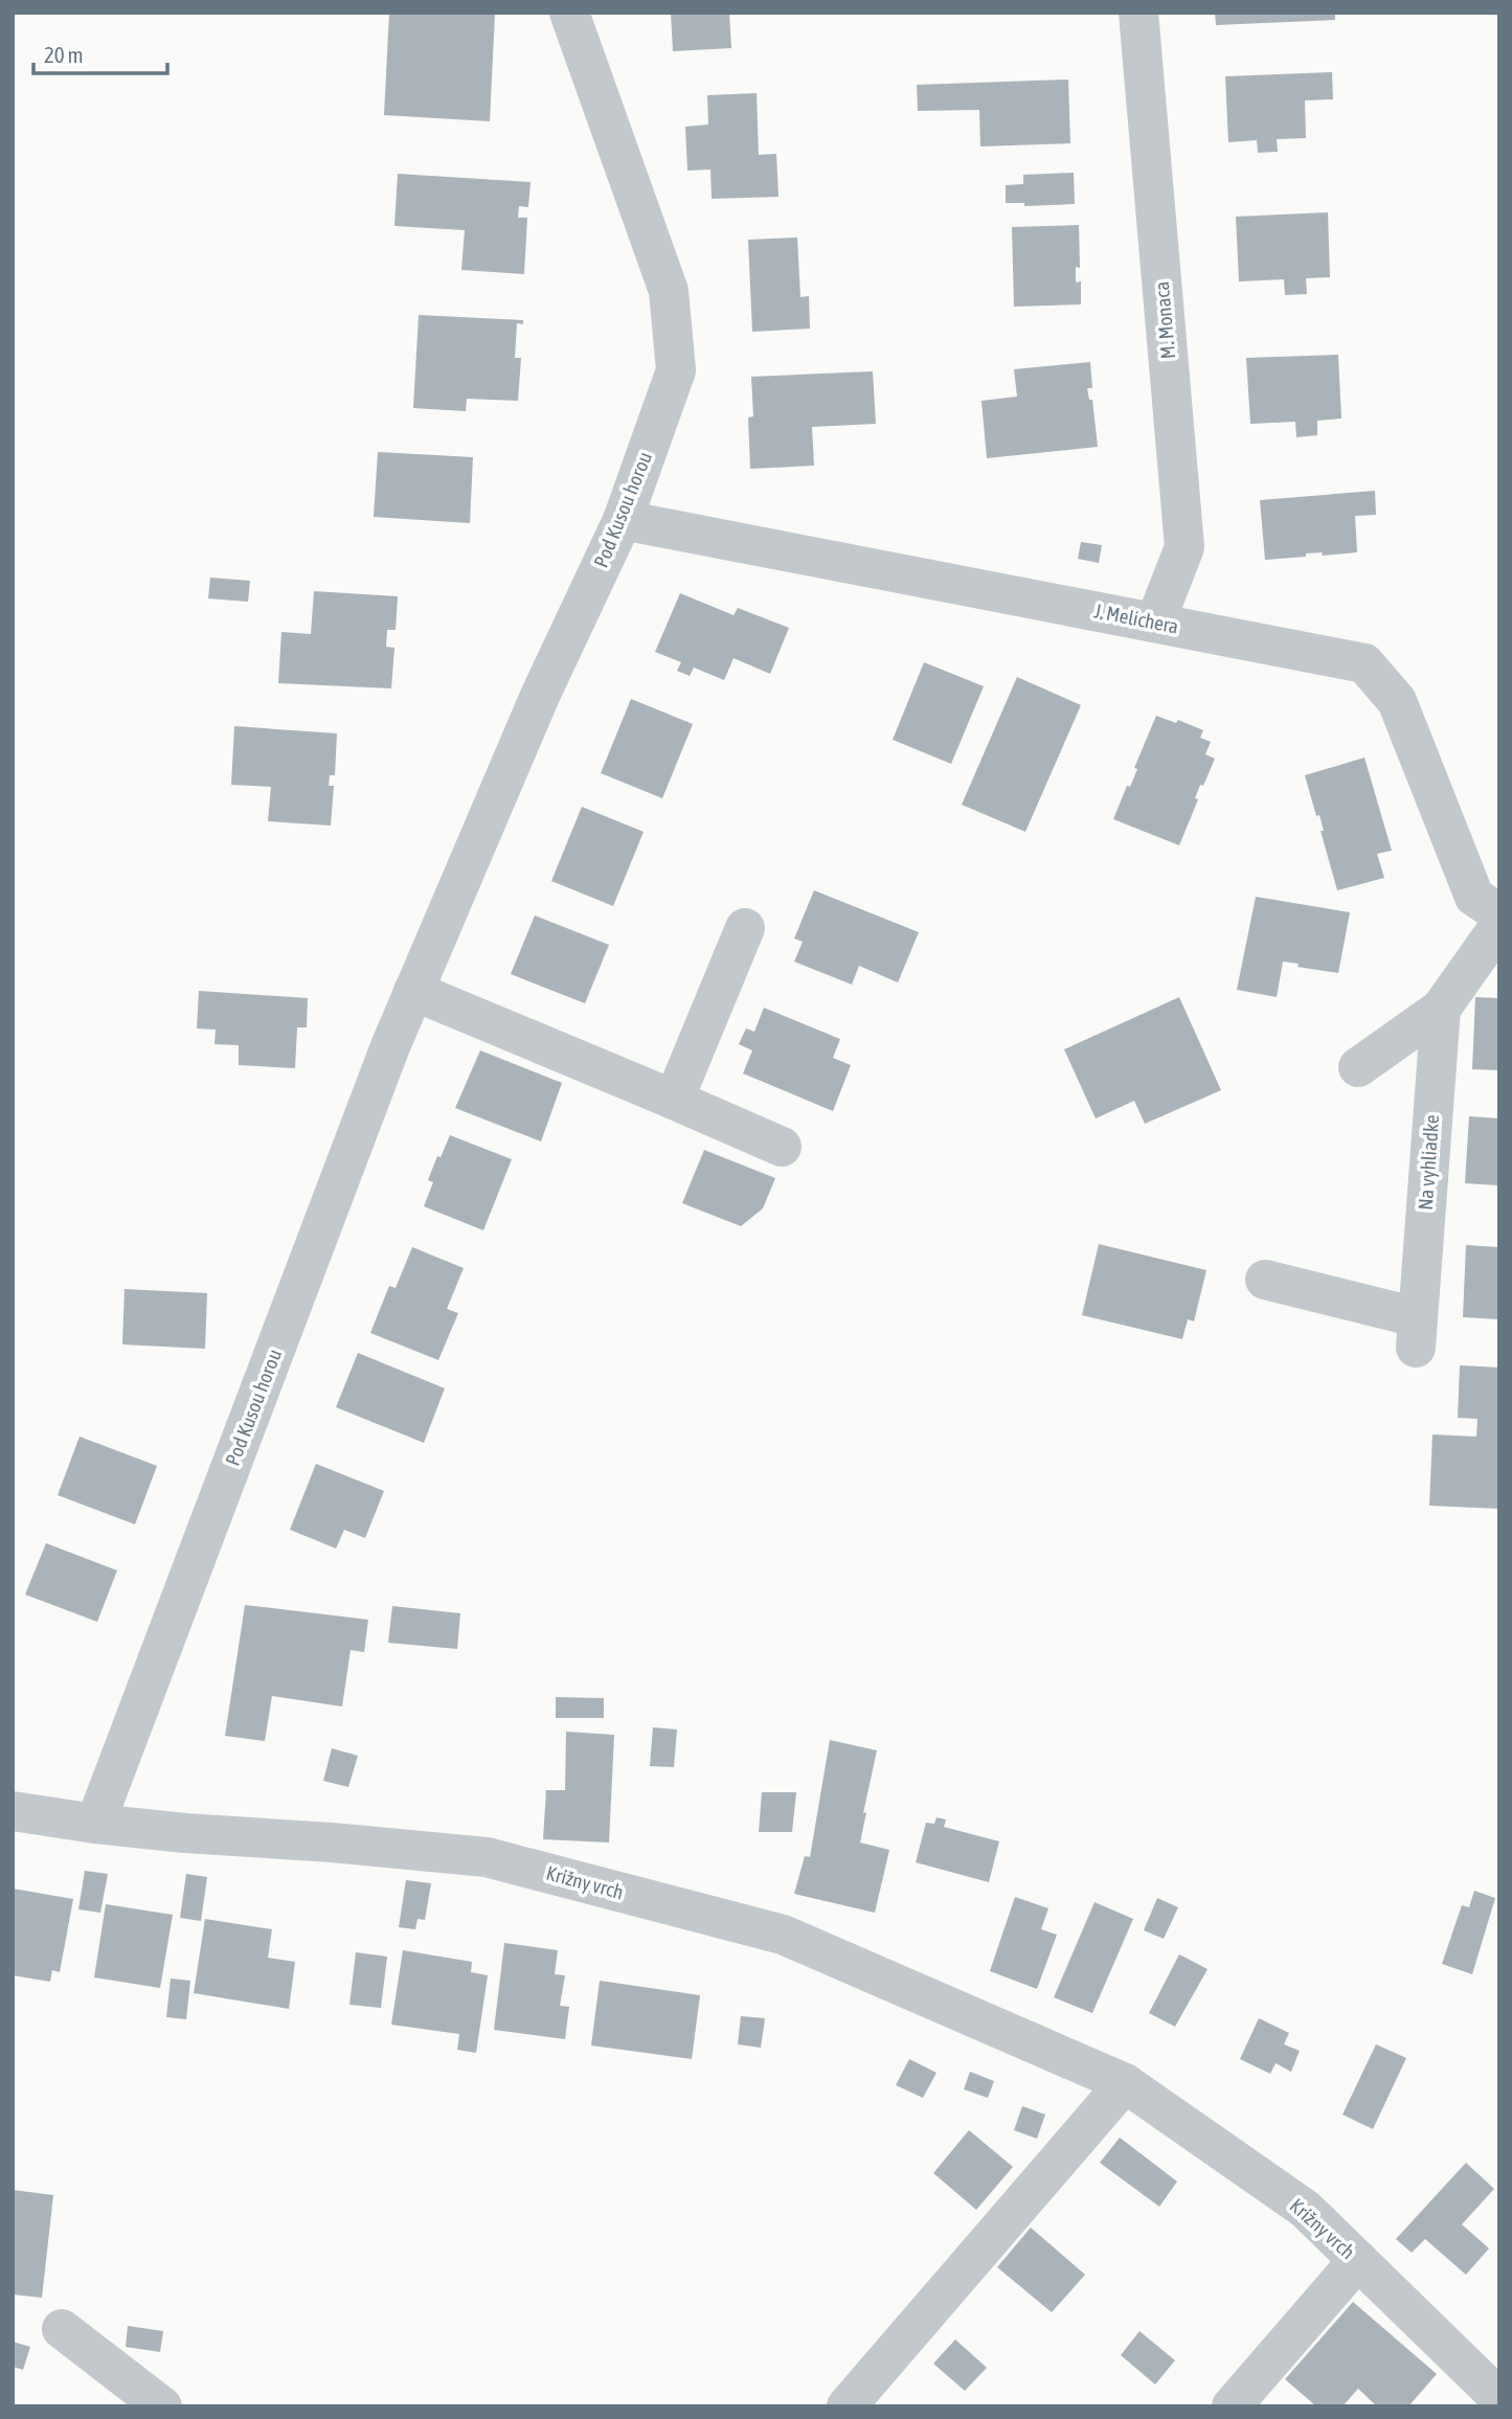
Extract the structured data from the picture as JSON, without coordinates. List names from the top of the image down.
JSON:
{
  "streets": {
    "street": [
      "M. Monaca",
      "Pod Kusou horou",
      "J. Melichera",
      "Na vyhliadke",
      "Krížny vrch"
    ]
  },
  "crossings": [
    ["M. Monaca", "J. Melichera"],
    ["Pod Kusou horou", "J. Melichera"],
    ["Pod Kusou horou", "Krížny vrch"]
  ],
  "scale_bar": "20 m"
}
